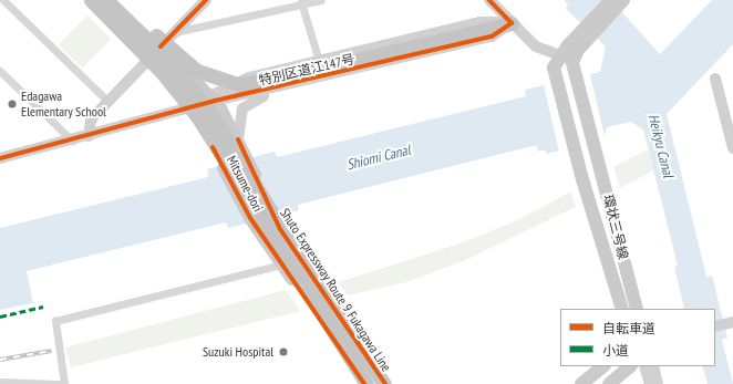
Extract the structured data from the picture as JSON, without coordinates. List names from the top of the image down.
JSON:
{
  "streets": {
    "highway": ["Shuto Expressway Route 9 Fukagawa Line"],
    "main road": ["Mitsume-dori", "環状三号線"],
    "street": ["特別区道江147号"]
  },
  "crossings": [
    ["特別区道江147号", "Mitsume-dori"],
    ["Mitsume-dori", "Shuto Expressway Route 9 Fukagawa Line"]
  ],
  "water": ["Heikyu Canal", "Shiomi Canal"],
  "places": ["Edagawa Elementary School", "Suzuki Hospital"],
  "legend": ["自転車道", "小道"]
}
